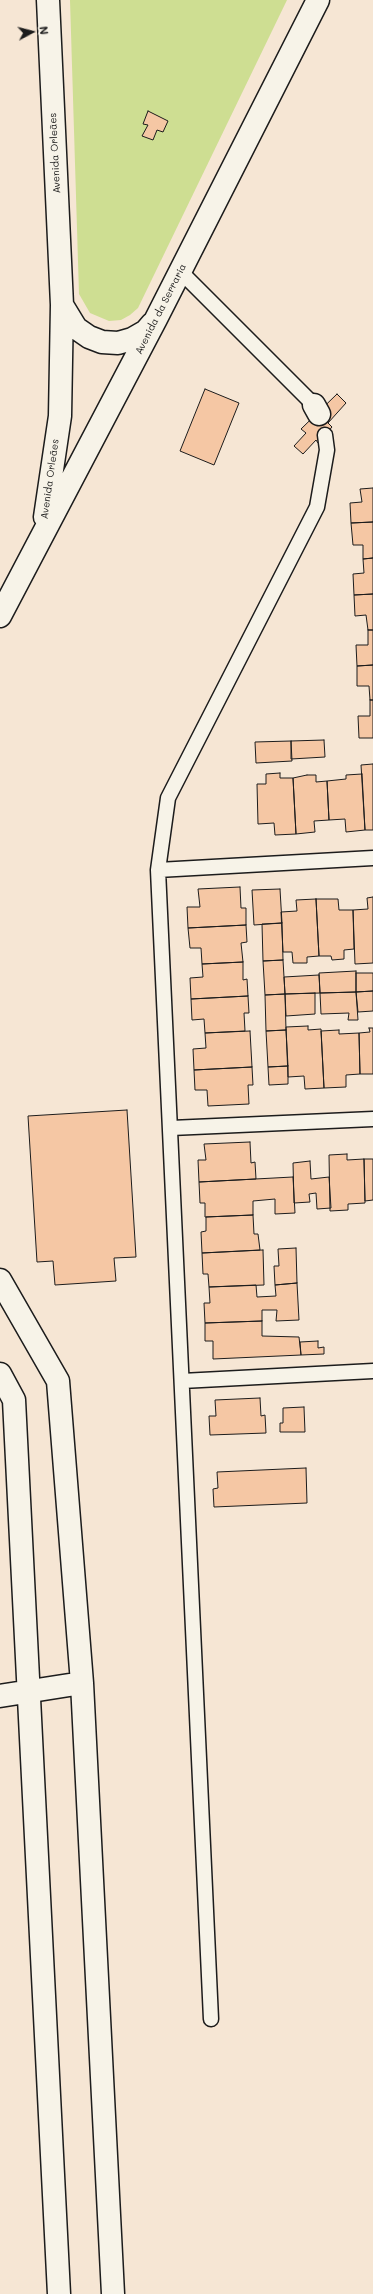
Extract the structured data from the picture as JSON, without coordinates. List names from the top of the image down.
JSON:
{
  "streets": {
    "street": ["Avenida Orleães", "Avenida da Serraria"]
  },
  "crossings": [
    ["Avenida Orleães", "Avenida da Serraria"]
  ],
  "north": "right"
}
